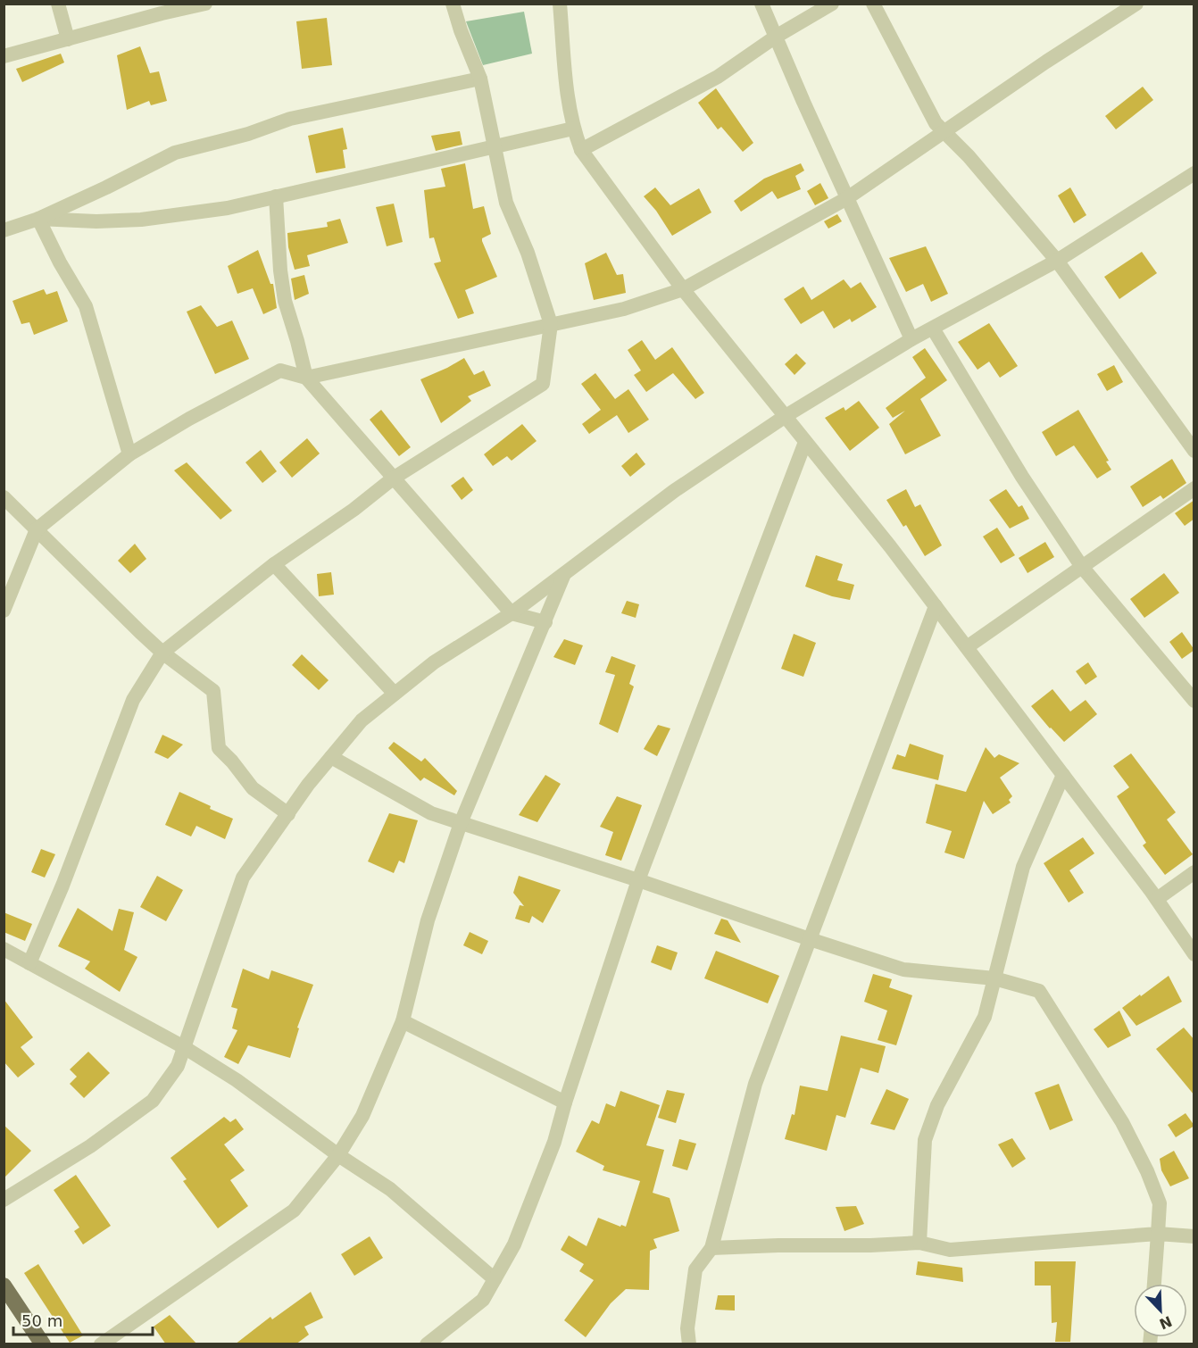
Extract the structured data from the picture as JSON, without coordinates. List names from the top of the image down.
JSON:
{
  "scale_bar": "50 m",
  "north": "bottom right"
}
